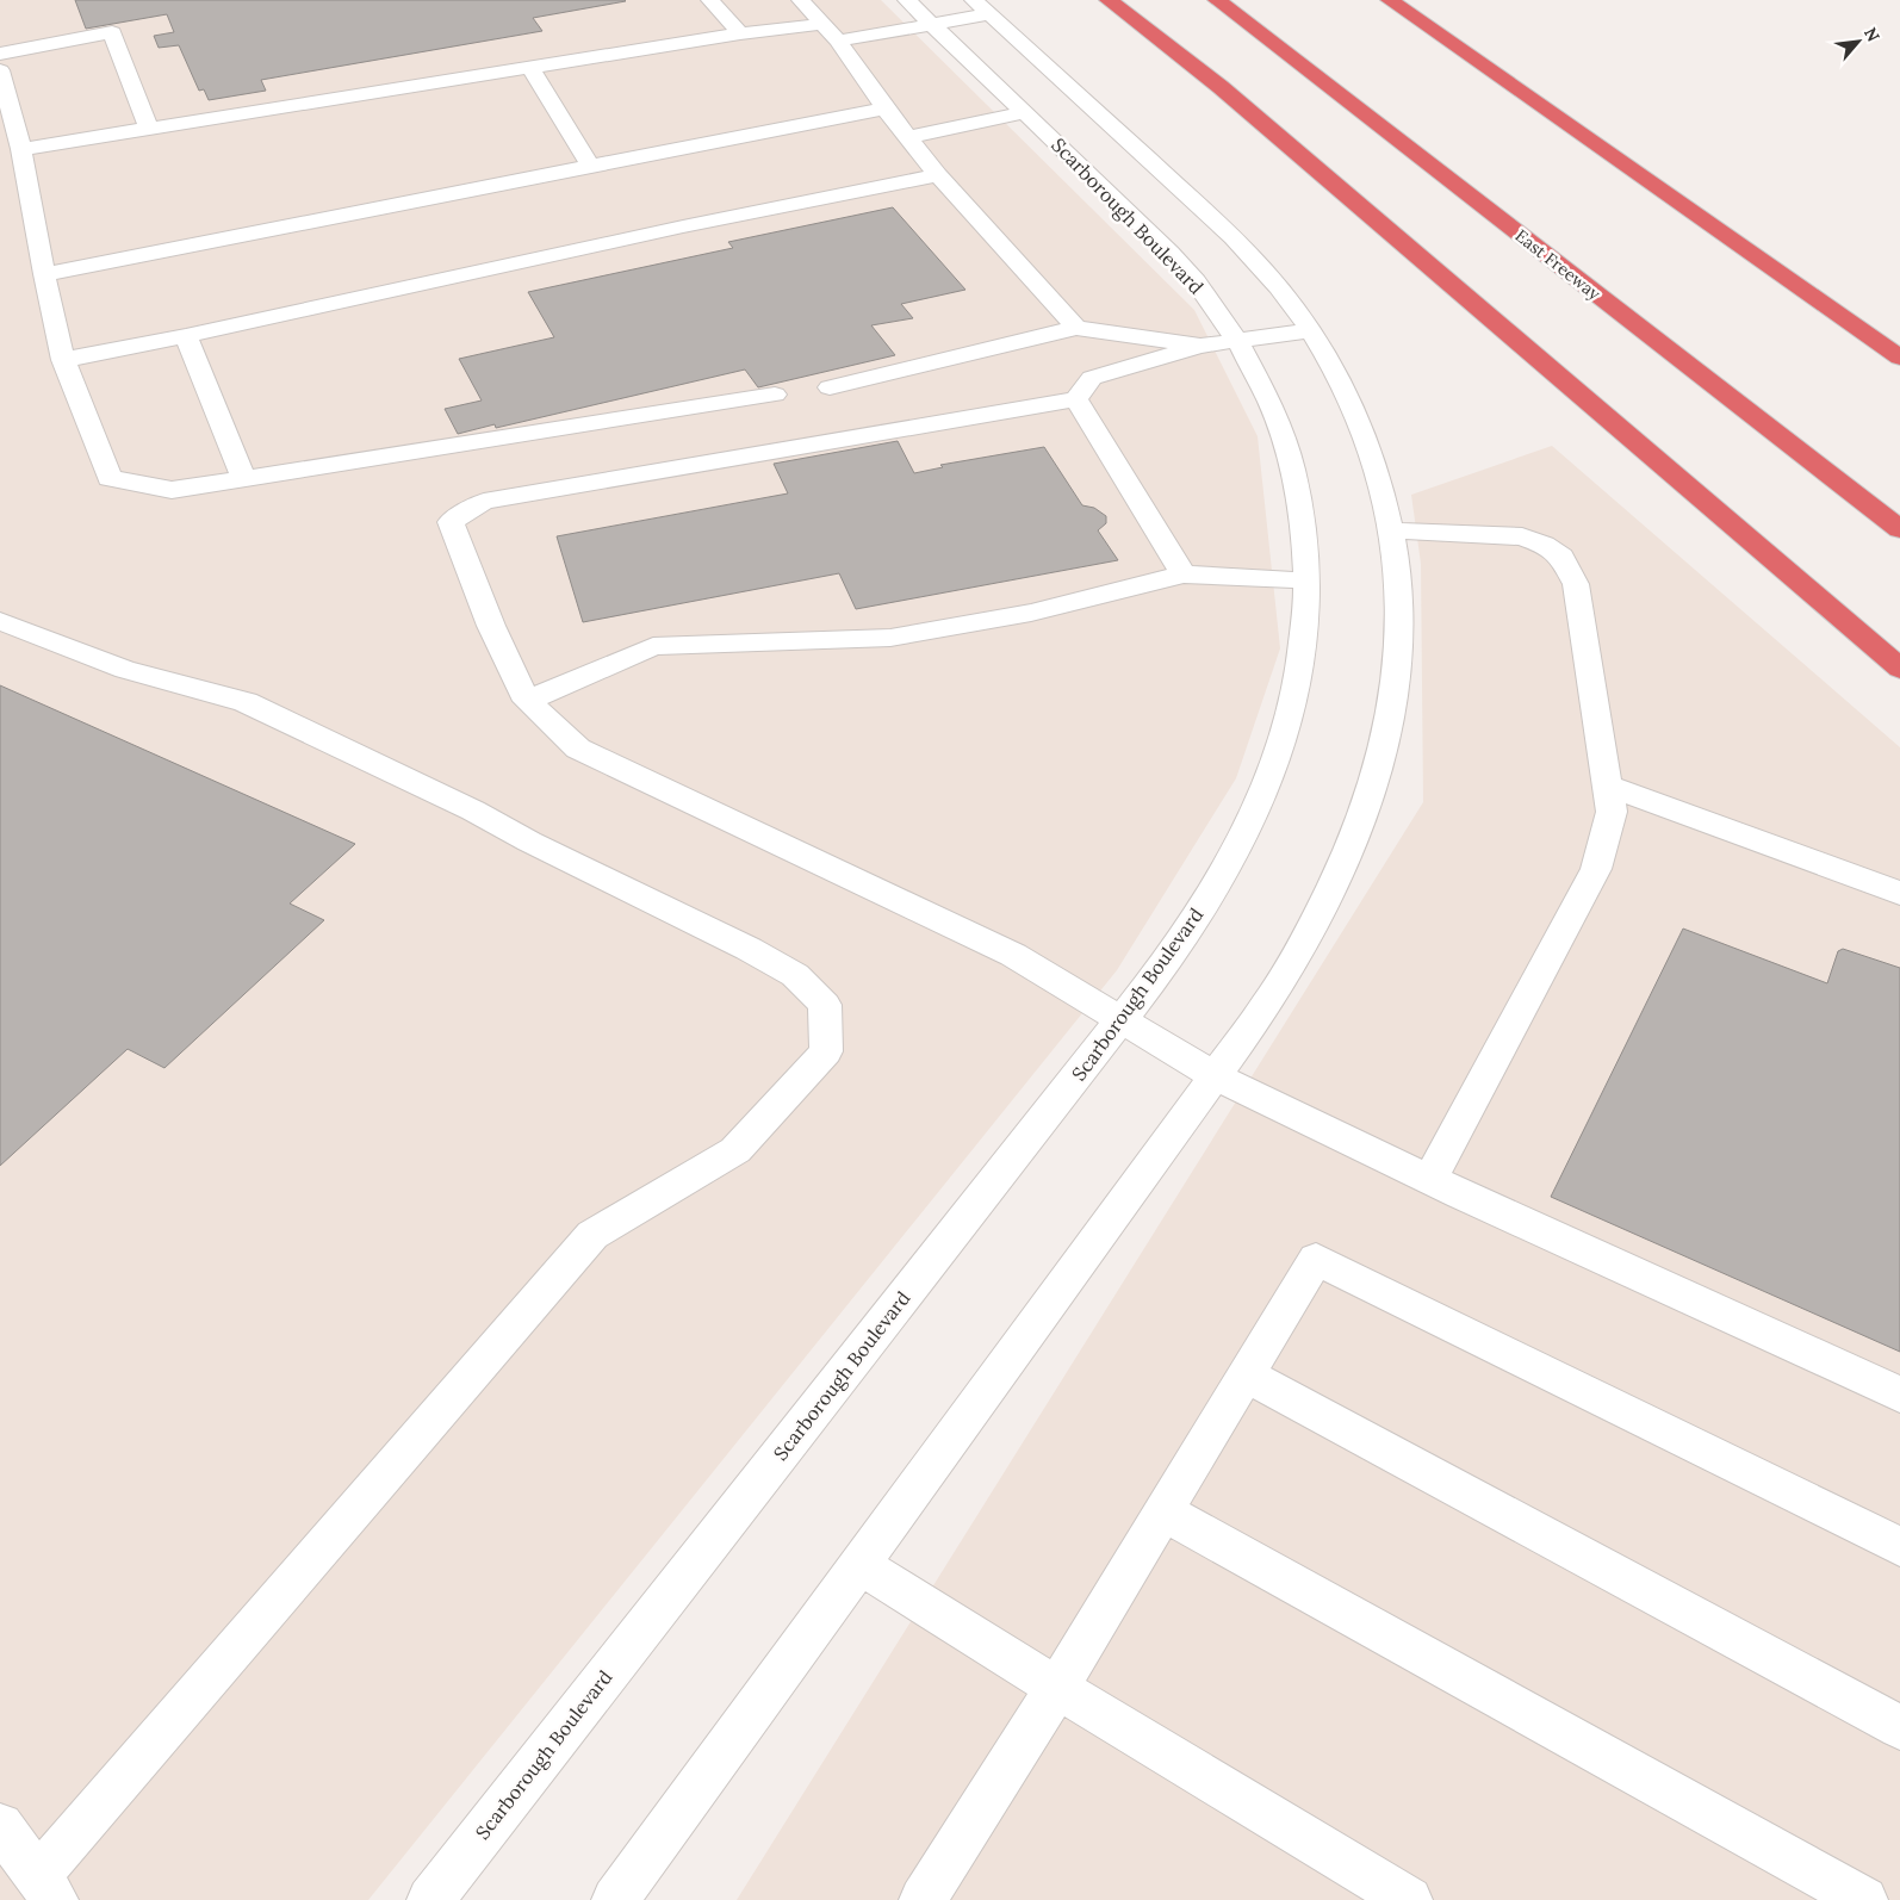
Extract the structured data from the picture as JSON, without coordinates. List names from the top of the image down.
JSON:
{
  "streets": {
    "highway": ["East Freeway"],
    "street": ["Scarborough Boulevard"]
  },
  "north": "top right"
}
